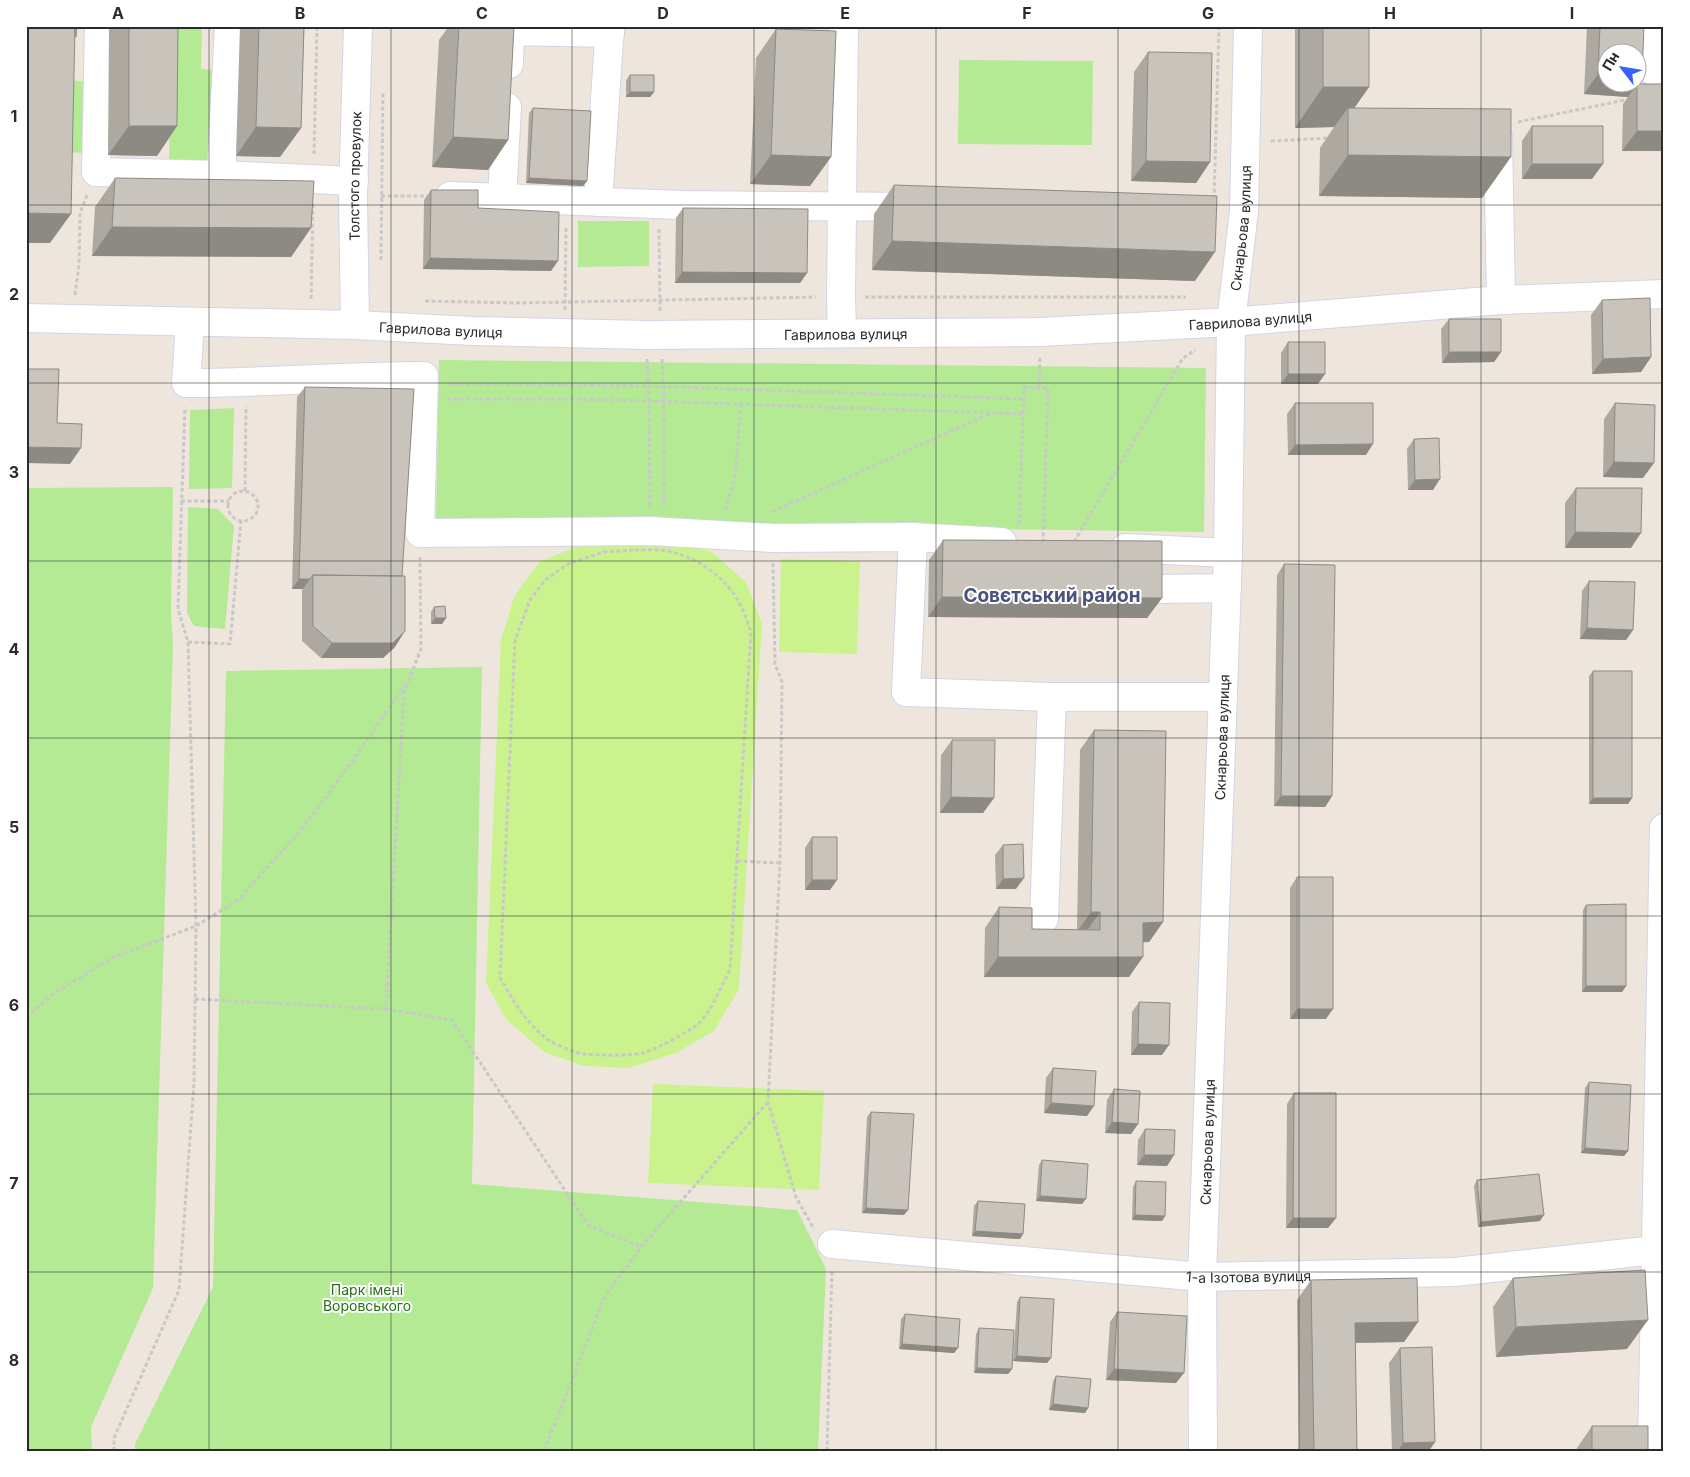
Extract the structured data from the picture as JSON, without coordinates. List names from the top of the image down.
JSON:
{
  "streets": {
    "street": [
      "Толстого провулок",
      "Скнарьова вулиця",
      "Гаврилова вулиця",
      "1-а Ізотова вулиця"
    ]
  },
  "crossings": [
    ["Толстого провулок", "Гаврилова вулиця"],
    ["Скнарьова вулиця", "Гаврилова вулиця"],
    ["Скнарьова вулиця", "1-а Ізотова вулиця"]
  ],
  "districts": ["Совєтський район"],
  "parks": ["Парк імені Воровського"],
  "north": "top left",
  "grid": {
    "columns": [
      "A",
      "B",
      "C",
      "D",
      "E",
      "F",
      "G",
      "H",
      "I"
    ],
    "rows": [
      "1",
      "2",
      "3",
      "4",
      "5",
      "6",
      "7",
      "8"
    ]
  }
}
